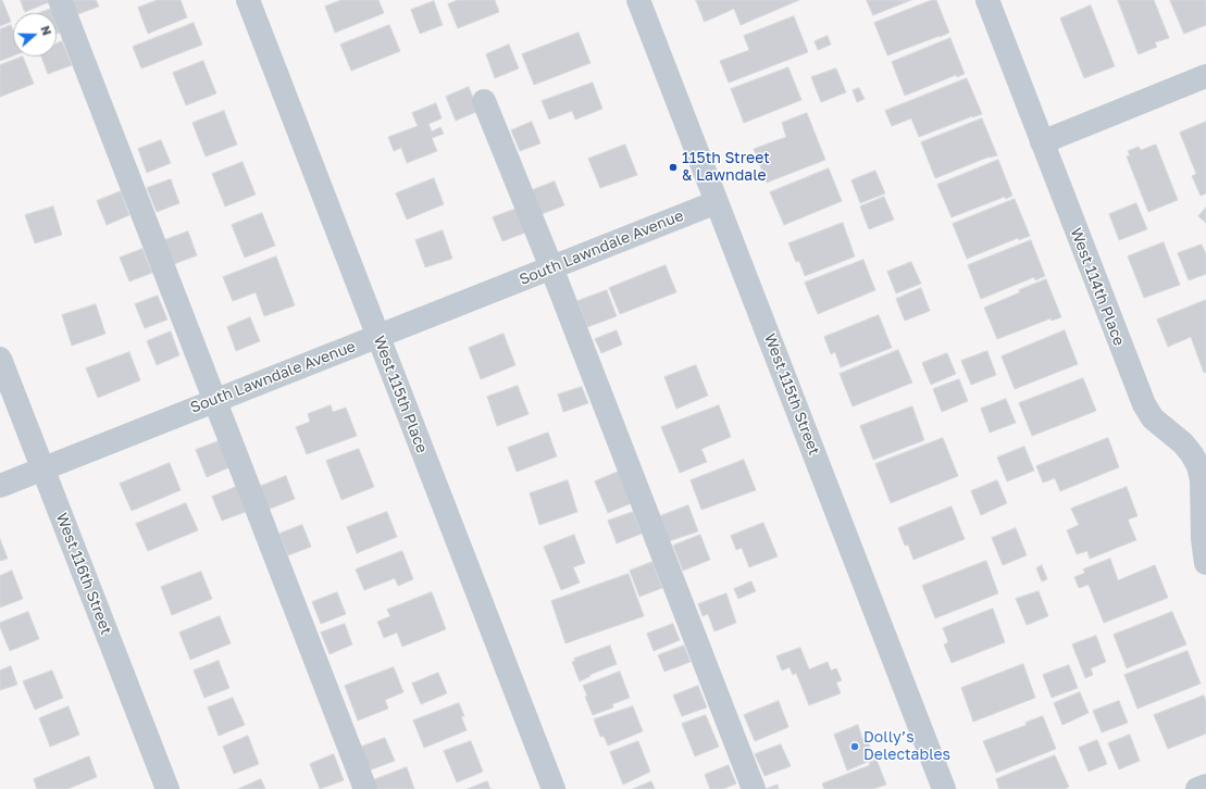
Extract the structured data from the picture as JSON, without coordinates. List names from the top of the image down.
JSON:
{
  "streets": {
    "street": [
      "South Lawndale Avenue",
      "West 114th Place",
      "West 115th Place",
      "West 115th Street",
      "West 116th Street"
    ]
  },
  "crossings": [
    ["South Lawndale Avenue", "West 115th Place"],
    ["South Lawndale Avenue", "West 115th Street"],
    ["South Lawndale Avenue", "West 116th Street"]
  ],
  "places": ["115th Street & Lawndale", "Dolly’s Delectables"],
  "north": "right"
}
